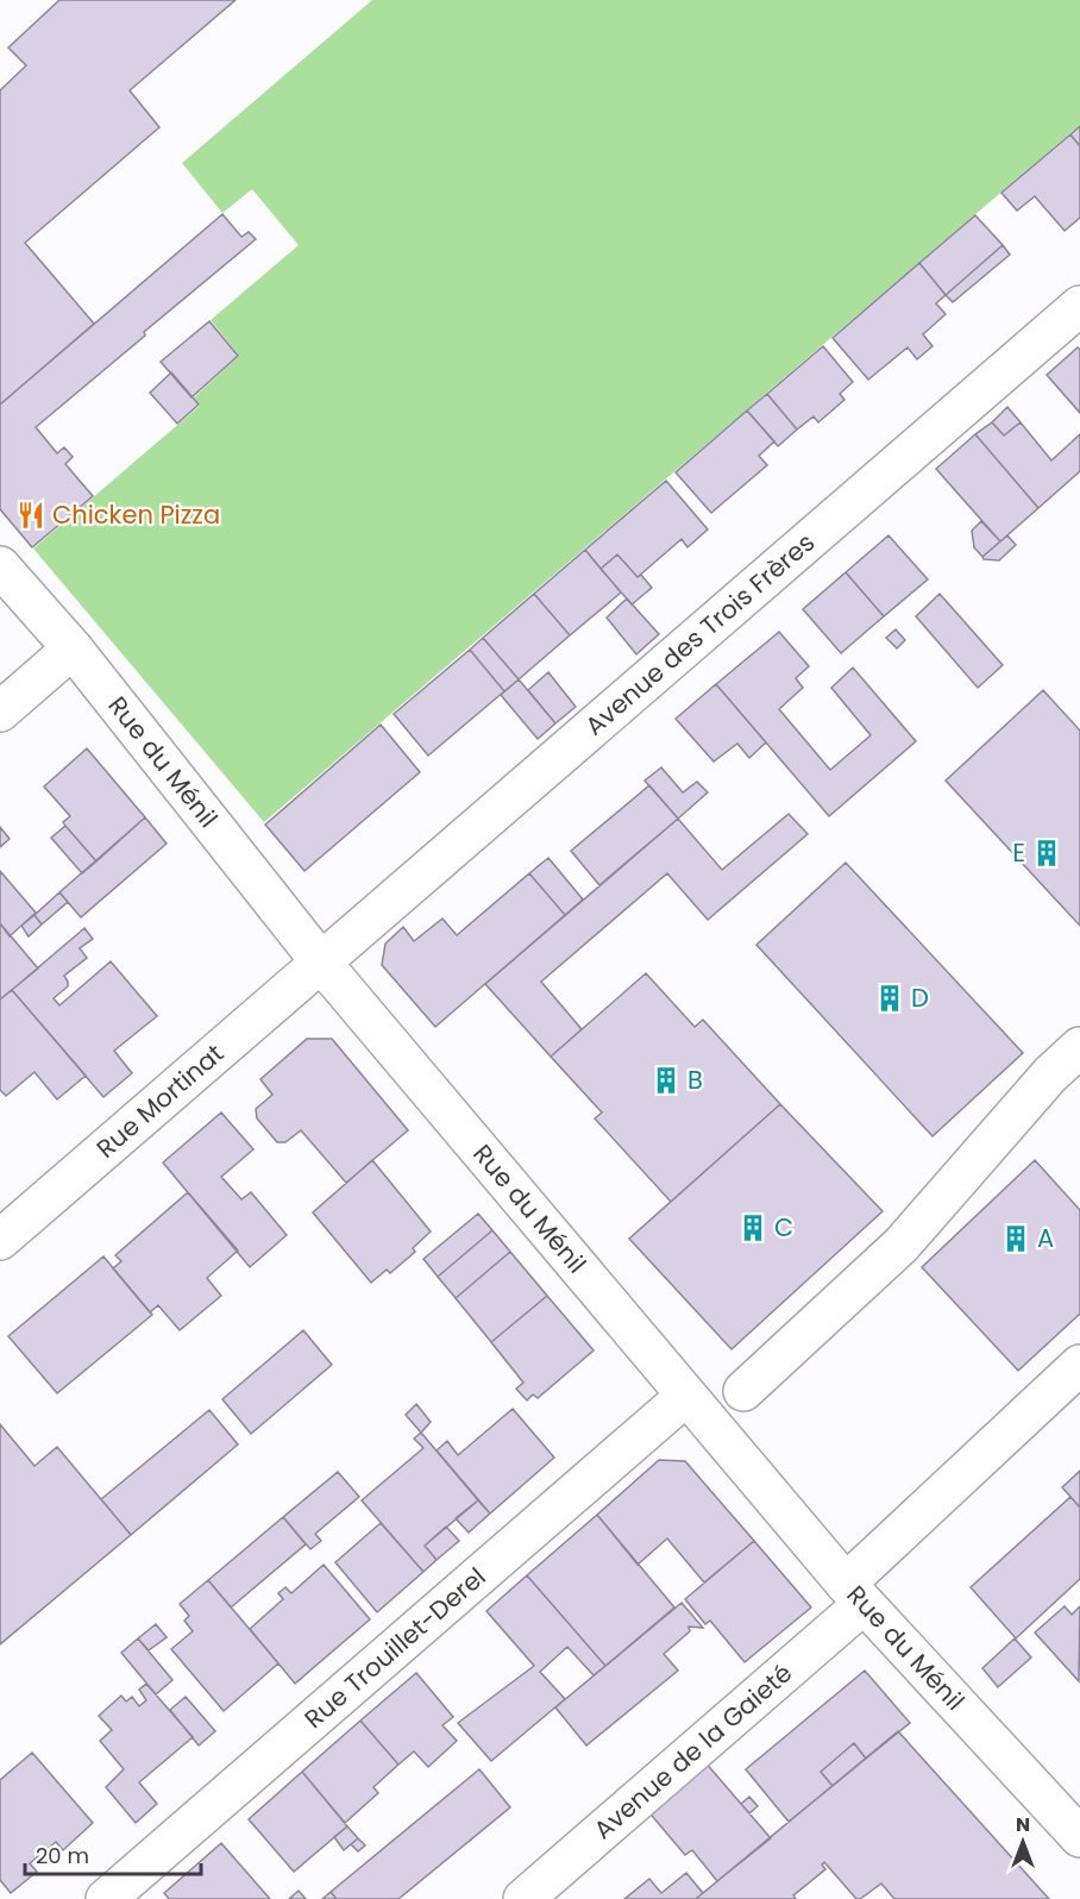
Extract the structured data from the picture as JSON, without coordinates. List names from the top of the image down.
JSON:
{
  "streets": {
    "street": [
      "Avenue des Trois Frères",
      "Rue du Ménil",
      "Rue Mortinat",
      "Rue Trouillet-Derel",
      "Avenue de la Gaieté"
    ]
  },
  "crossings": [
    ["Avenue des Trois Frères", "Rue du Ménil"],
    ["Avenue des Trois Frères", "Rue Mortinat"],
    ["Rue du Ménil", "Rue Mortinat"],
    ["Rue du Ménil", "Rue Trouillet-Derel"],
    ["Rue du Ménil", "Avenue de la Gaieté"]
  ],
  "places": {
    "restaurant": ["Chicken Pizza"],
    "building": [
      "E",
      "D",
      "B",
      "C",
      "A"
    ]
  },
  "scale_bar": "20 m",
  "north": "top"
}
